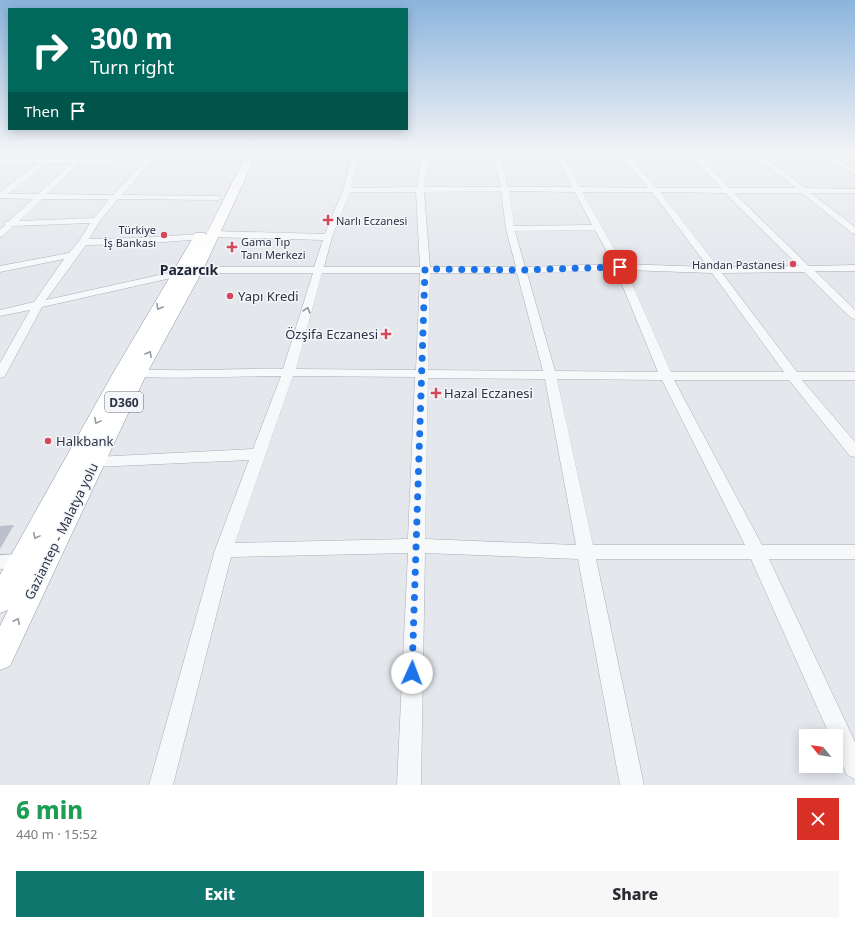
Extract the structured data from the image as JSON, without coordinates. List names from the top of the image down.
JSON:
{
  "streets": {
    "highway": ["D360", "Gaziantep - Malatya yolu"]
  },
  "districts": ["Pazarcık"],
  "places": {
    "health": [
      "Narlı Eczanesi",
      "Gama Tıp Tanı Merkezi",
      "Özşifa Eczanesi",
      "Hazal Eczanesi"
    ],
    "other": [
      "Türkiye İş Bankası",
      "Handan Pastanesi",
      "Yapı Kredi",
      "Halkbank"
    ]
  },
  "north": "top left",
  "page": {
    "turn": ["300 m", "Turn right"],
    "then": "Then",
    "heading": ["6 min", "440 m · 15:52"],
    "buttons": ["Exit", "Share"]
  }
}
